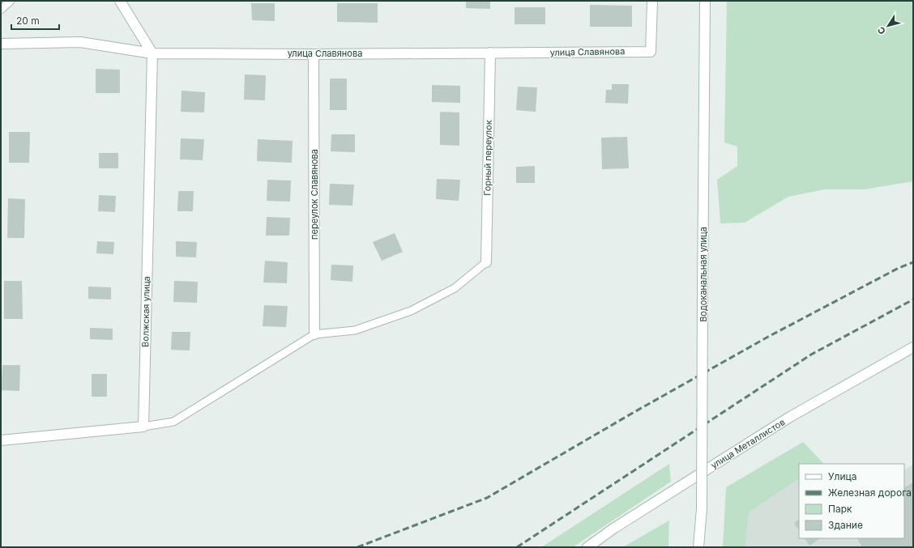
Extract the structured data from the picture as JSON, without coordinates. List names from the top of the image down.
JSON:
{
  "streets": {
    "street": [
      "улица Славянова",
      "Горный переулок",
      "переулок Славянова",
      "Водоканальная улица",
      "Волжская улица",
      "улица Металлистов"
    ]
  },
  "crossings": [
    ["улица Славянова", "Горный переулок"],
    ["улица Славянова", "переулок Славянова"],
    ["улица Славянова", "Волжская улица"]
  ],
  "legend": [
    "Улица",
    "Железная дорога",
    "Парк",
    "Здание"
  ],
  "scale_bar": "20 m",
  "north": "bottom left"
}
